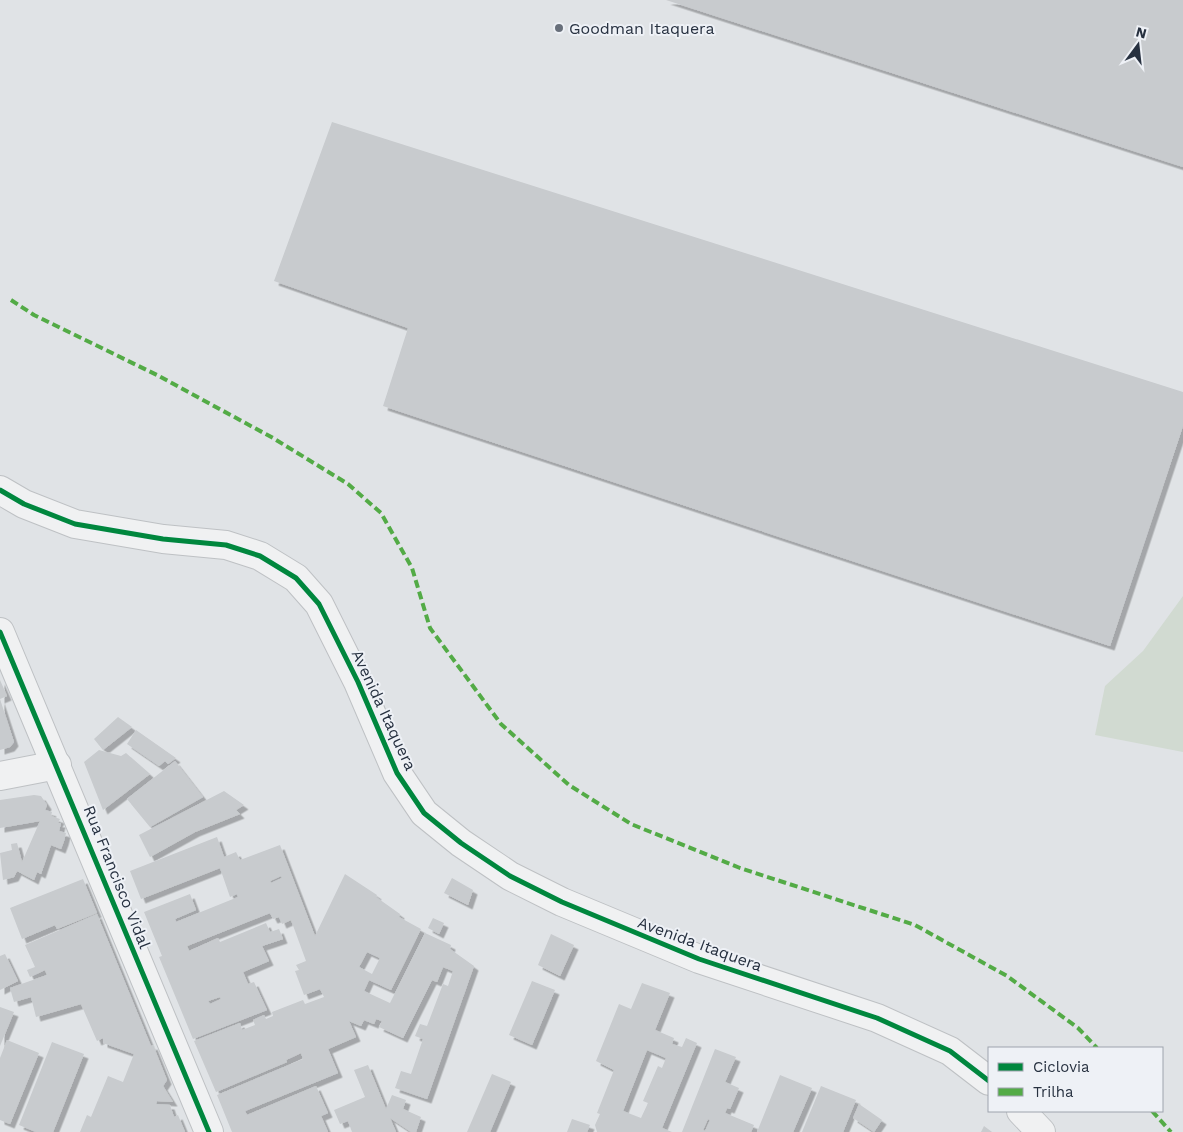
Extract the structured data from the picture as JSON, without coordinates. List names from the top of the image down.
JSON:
{
  "streets": {
    "street": ["Avenida Itaquera", "Rua Francisco Vidal"]
  },
  "places": ["Goodman Itaquera"],
  "legend": ["Ciclovia", "Trilha"],
  "north": "top"
}
